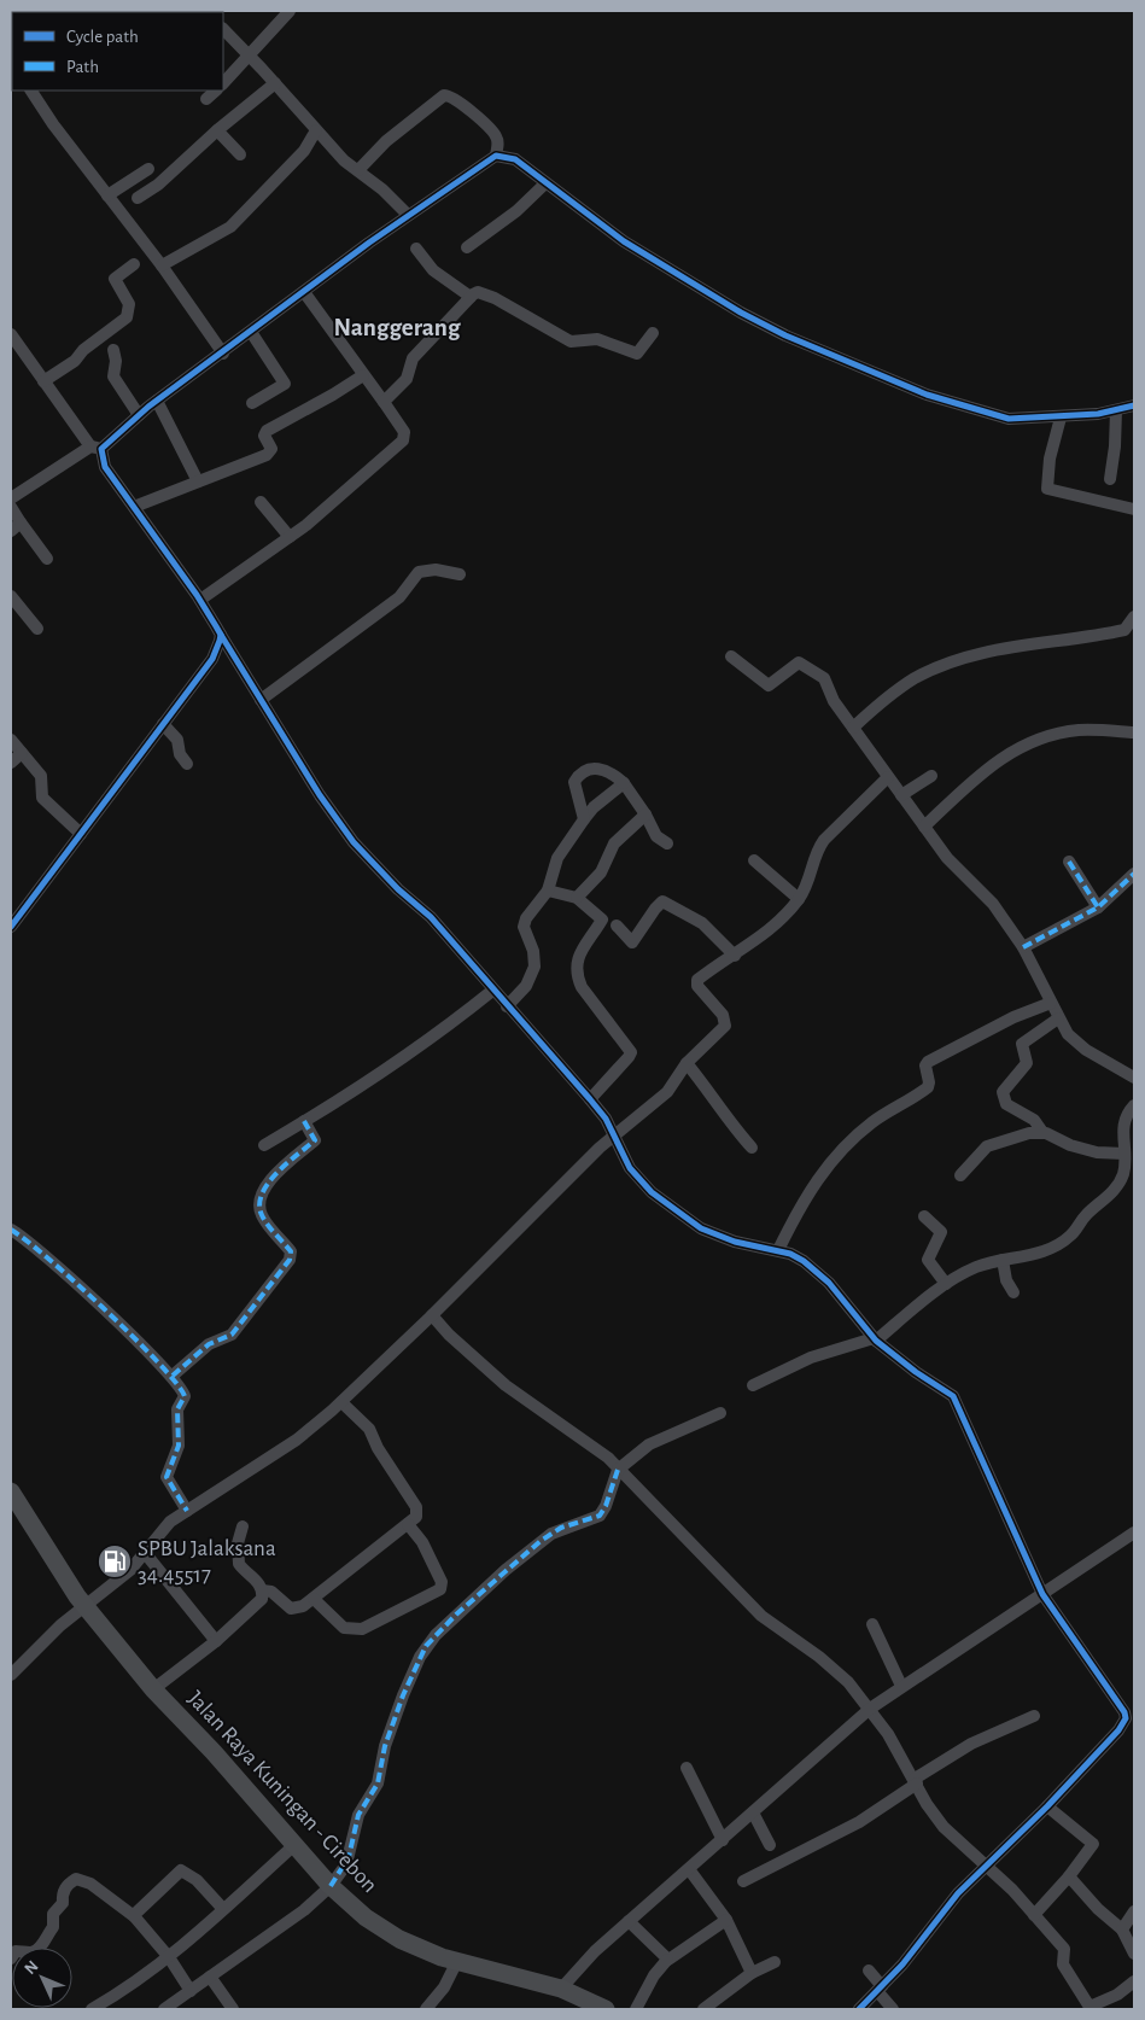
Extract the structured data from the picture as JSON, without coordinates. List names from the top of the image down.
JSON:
{
  "streets": {
    "highway": ["Jalan Raya Kuningan - Cirebon"]
  },
  "districts": ["Nanggerang"],
  "places": {
    "fuel station": ["SPBU Jalaksana 34.45517"]
  },
  "legend": ["Cycle path", "Path"],
  "north": "top left"
}
